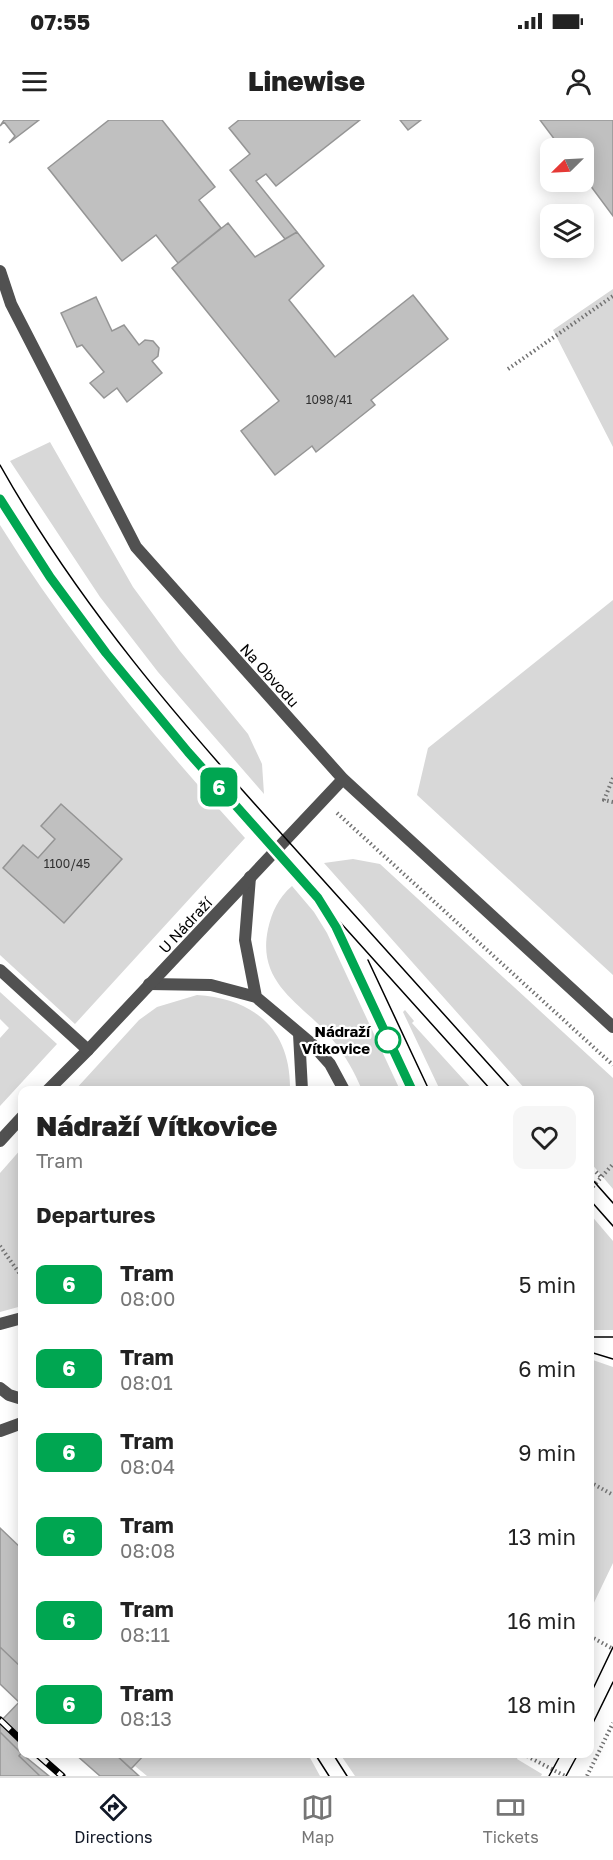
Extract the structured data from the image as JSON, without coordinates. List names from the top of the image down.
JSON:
{
  "streets": {
    "street": ["Na Obvodu", "U Nádraží"]
  },
  "crossings": [
    ["Na Obvodu", "U Nádraží"]
  ],
  "places": ["Nádraží Vítkovice"],
  "lines": ["tram line 6"],
  "house_numbers": ["1098/41", "1100/45"],
  "north": "bottom left",
  "page": {
    "status": "07:55",
    "header": "Linewise",
    "on_map": "6",
    "heading": [
      ["Nádraží Vítkovice", "Tram"],
      "Departures"
    ],
    "list": [
      {
        "mark": "6",
        "name": "Tram",
        "note": "08:00",
        "value": "5 min"
      },
      {
        "mark": "6",
        "name": "Tram",
        "note": "08:01",
        "value": "6 min"
      },
      {
        "mark": "6",
        "name": "Tram",
        "note": "08:04",
        "value": "9 min"
      },
      {
        "mark": "6",
        "name": "Tram",
        "note": "08:08",
        "value": "13 min"
      },
      {
        "mark": "6",
        "name": "Tram",
        "note": "08:11",
        "value": "16 min"
      },
      {
        "mark": "6",
        "name": "Tram",
        "note": "08:13",
        "value": "18 min"
      }
    ],
    "tabs": ["Directions", "Map", "Tickets"]
  }
}
